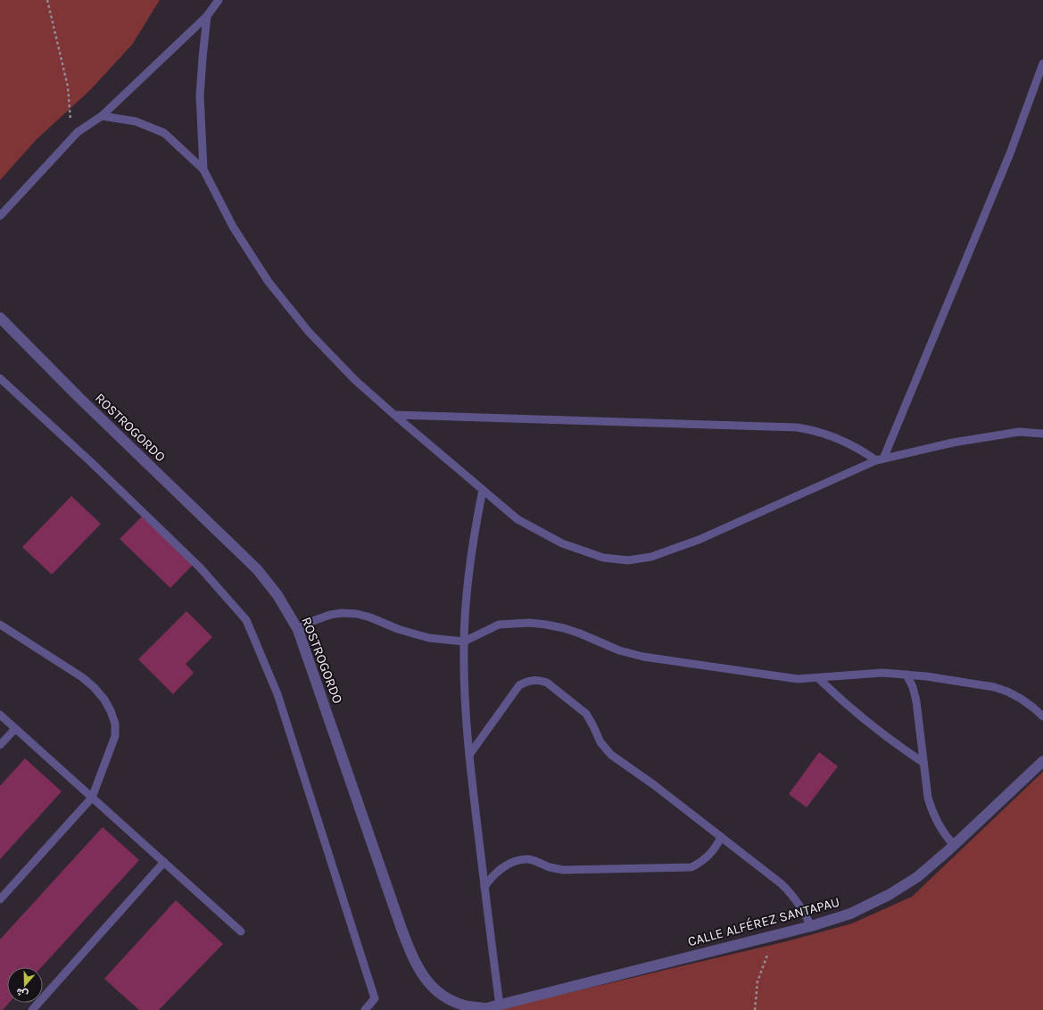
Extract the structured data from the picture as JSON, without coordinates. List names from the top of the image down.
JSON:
{
  "streets": {
    "street": ["ROSTROGORDO", "CALLE ALFÉREZ SANTAPAU"]
  },
  "crossings": [
    ["ROSTROGORDO", "CALLE ALFÉREZ SANTAPAU"]
  ],
  "north": "bottom"
}
